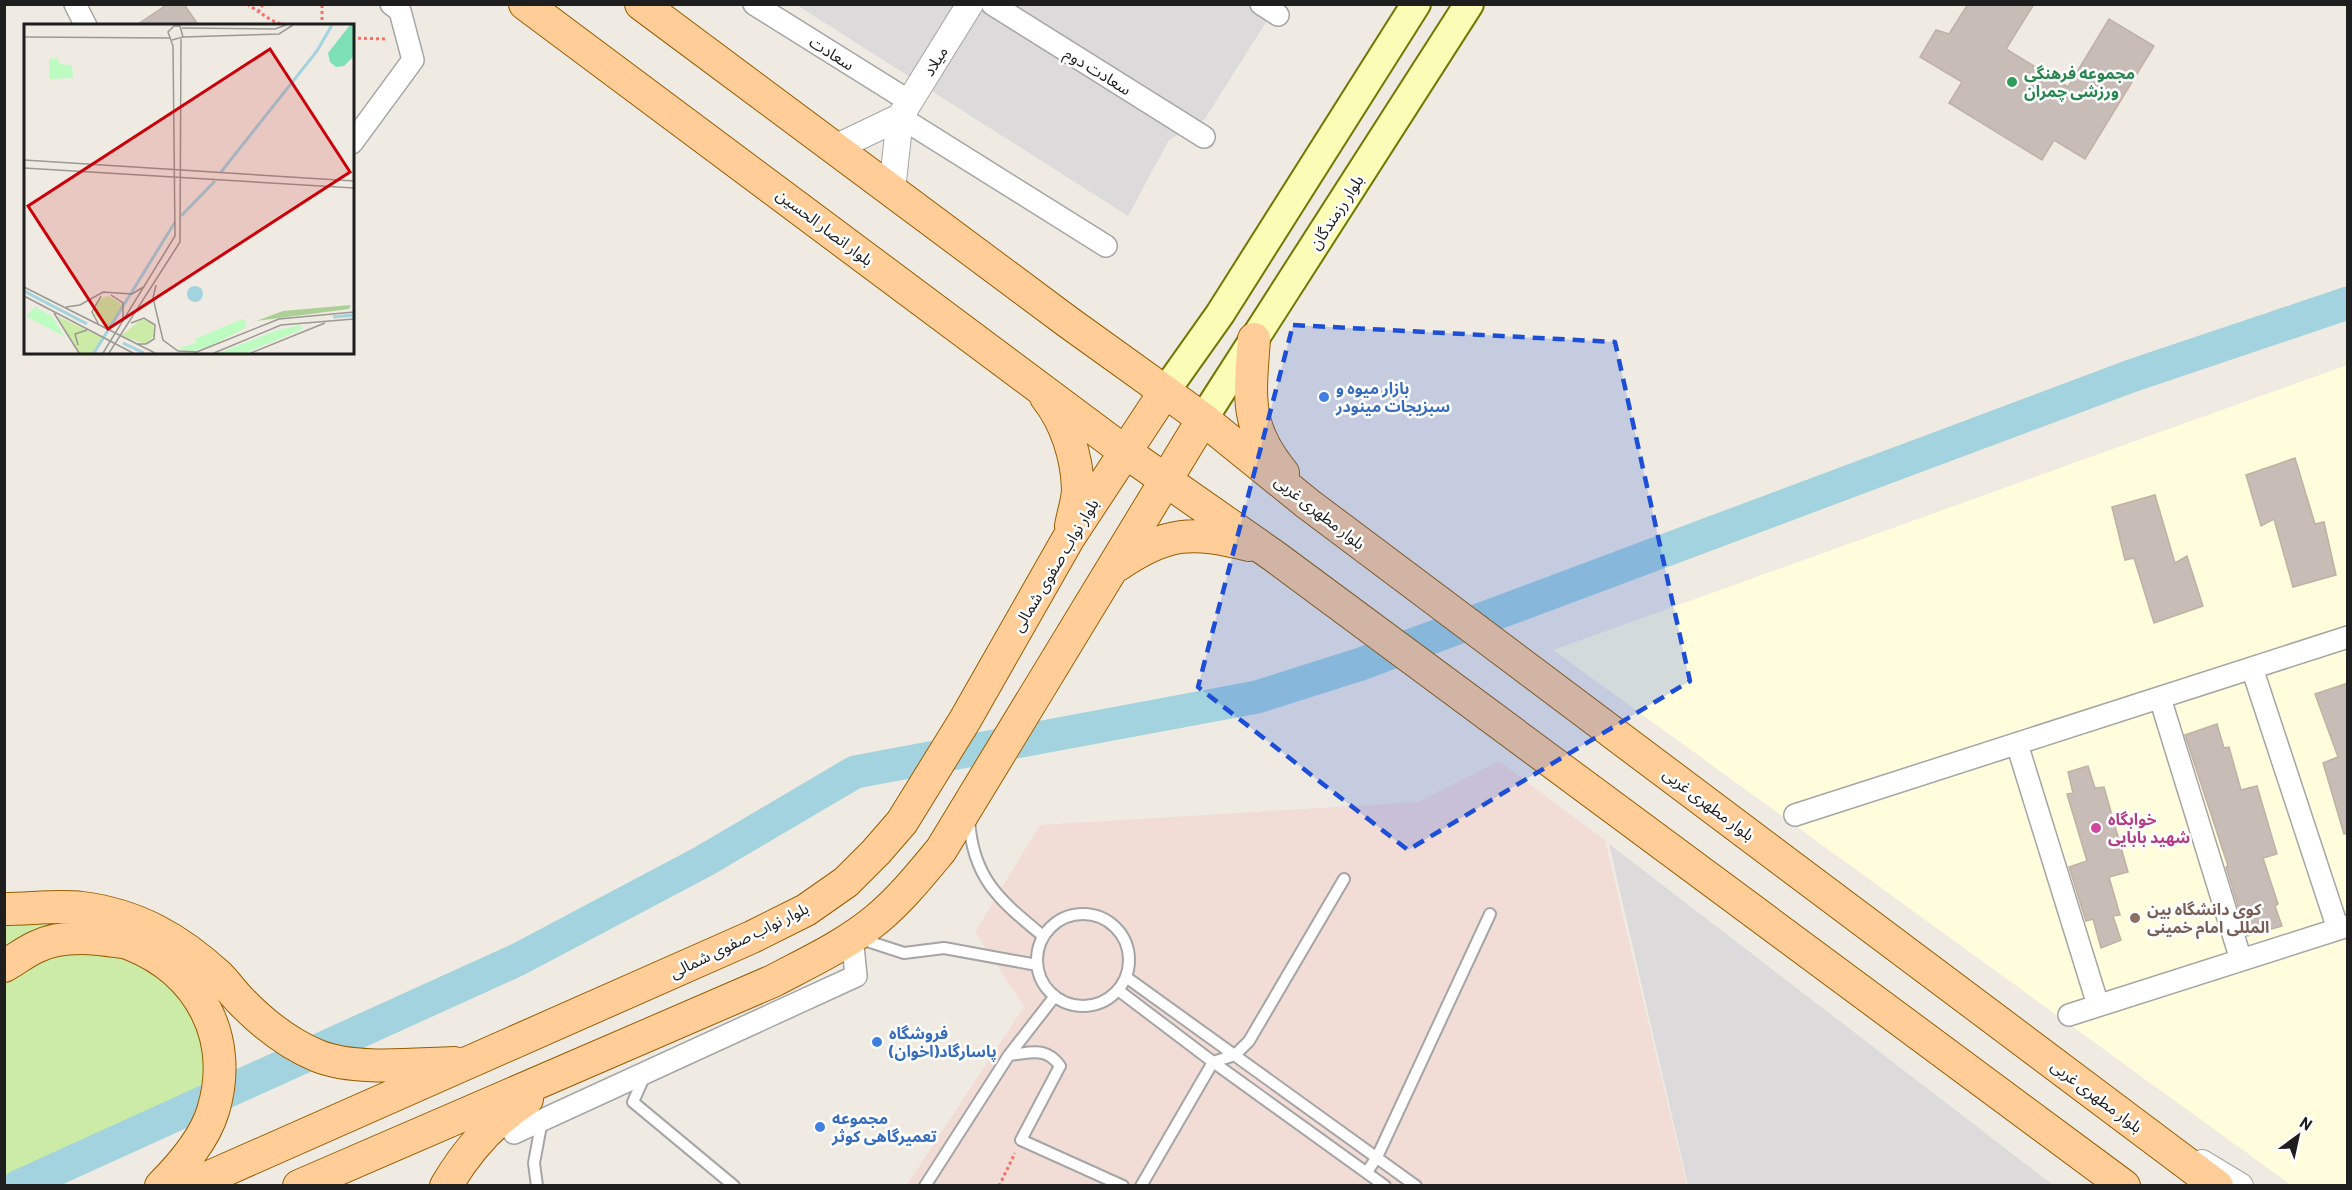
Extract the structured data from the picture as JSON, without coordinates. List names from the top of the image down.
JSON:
{
  "streets": {
    "main road": [
      "بلوار رزمندگان",
      "بلوار انصار الحسین",
      "بلوار مطهری غربی",
      "بلوار نواب صفوی شمالی"
    ],
    "street": ["سعادت", "میلاد", "سعادت دوم"]
  },
  "crossings": [
    ["سعادت", "میلاد"],
    ["بلوار رزمندگان", "بلوار مطهری غربی"],
    ["بلوار انصار الحسین", "بلوار نواب صفوی شمالی"],
    ["بلوار مطهری غربی", "بلوار نواب صفوی شمالی"]
  ],
  "places": [
    "مجموعه فرهنگی ورزشی چمران",
    "بازار میوه و سبزیجات مینودر",
    "خوابگاه شهید بابایی",
    "کوی دانشگاه بین المللی امام خمینی",
    "فروشگاه پاسارگاد(اخوان)",
    "مجموعه تعمیرگاهی کوثر"
  ],
  "north": "top right"
}
